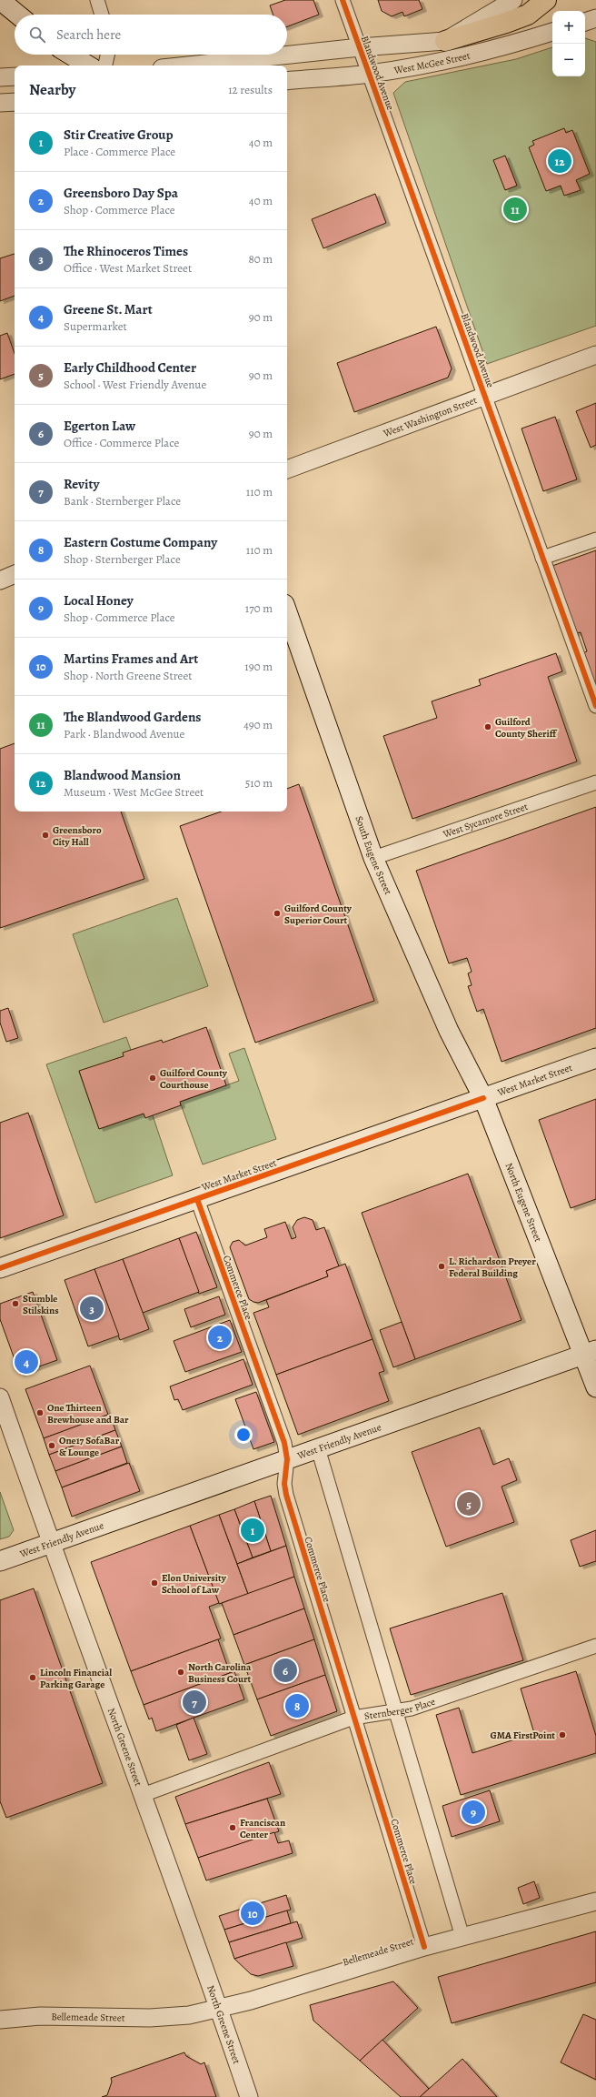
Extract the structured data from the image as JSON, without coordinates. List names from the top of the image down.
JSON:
{
  "streets": {
    "main road": [
      "South Eugene Street",
      "West Market Street",
      "North Eugene Street",
      "West Friendly Avenue"
    ],
    "street": [
      "West McGee Street",
      "Blandwood Avenue",
      "West Washington Street",
      "West Sycamore Street",
      "Commerce Place",
      "Sternberger Place",
      "North Greene Street",
      "Bellemeade Street"
    ]
  },
  "crossings": [
    ["West McGee Street", "Blandwood Avenue"],
    ["Blandwood Avenue", "West Washington Street"],
    ["West Sycamore Street", "South Eugene Street"],
    ["South Eugene Street", "West Market Street"],
    ["South Eugene Street", "North Eugene Street"],
    ["West Market Street", "North Eugene Street"],
    ["West Market Street", "Commerce Place"],
    ["North Eugene Street", "West Friendly Avenue"],
    ["Commerce Place", "West Friendly Avenue"],
    ["Commerce Place", "Sternberger Place"],
    ["Commerce Place", "Bellemeade Street"],
    ["West Friendly Avenue", "North Greene Street"],
    ["Sternberger Place", "North Greene Street"],
    ["North Greene Street", "Bellemeade Street"]
  ],
  "places": [
    "Guilford County Sheriff",
    "Greensboro City Hall",
    "Guilford County Superior Court",
    "Guilford County Courthouse",
    "L. Richardson Preyer Federal Building",
    "Stumble Stilskins",
    "One Thirteen Brewhouse and Bar",
    "One17 SofaBar & Lounge",
    "Elon University School of Law",
    "North Carolina Business Court",
    "Lincoln Financial Parking Garage",
    "GMA FirstPoint",
    "Franciscan Center"
  ],
  "page": {
    "map_buttons": ["+", "−"],
    "search": "Search here",
    "heading": ["Nearby", "12 results"],
    "list": [
      {
        "mark": "1",
        "name": "Stir Creative Group",
        "note": "Place · Commerce Place",
        "value": "40 m"
      },
      {
        "mark": "2",
        "name": "Greensboro Day Spa",
        "note": "Shop · Commerce Place",
        "value": "40 m"
      },
      {
        "mark": "3",
        "name": "The Rhinoceros Times",
        "note": "Office · West Market Street",
        "value": "80 m"
      },
      {
        "mark": "4",
        "name": "Greene St. Mart",
        "note": "Supermarket",
        "value": "90 m"
      },
      {
        "mark": "5",
        "name": "Early Childhood Center",
        "note": "School · West Friendly Avenue",
        "value": "90 m"
      },
      {
        "mark": "6",
        "name": "Egerton Law",
        "note": "Office · Commerce Place",
        "value": "90 m"
      },
      {
        "mark": "7",
        "name": "Revity",
        "note": "Bank · Sternberger Place",
        "value": "110 m"
      },
      {
        "mark": "8",
        "name": "Eastern Costume Company",
        "note": "Shop · Sternberger Place",
        "value": "110 m"
      },
      {
        "mark": "9",
        "name": "Local Honey",
        "note": "Shop · Commerce Place",
        "value": "170 m"
      },
      {
        "mark": "10",
        "name": "Martins Frames and Art",
        "note": "Shop · North Greene Street",
        "value": "190 m"
      },
      {
        "mark": "11",
        "name": "The Blandwood Gardens",
        "note": "Park · Blandwood Avenue",
        "value": "490 m"
      },
      {
        "mark": "12",
        "name": "Blandwood Mansion",
        "note": "Museum · West McGee Street",
        "value": "510 m"
      }
    ],
    "pins": [
      "12",
      "11",
      "3",
      "2",
      "4",
      "5",
      "1",
      "6",
      "7",
      "8",
      "9",
      "10"
    ]
  }
}
